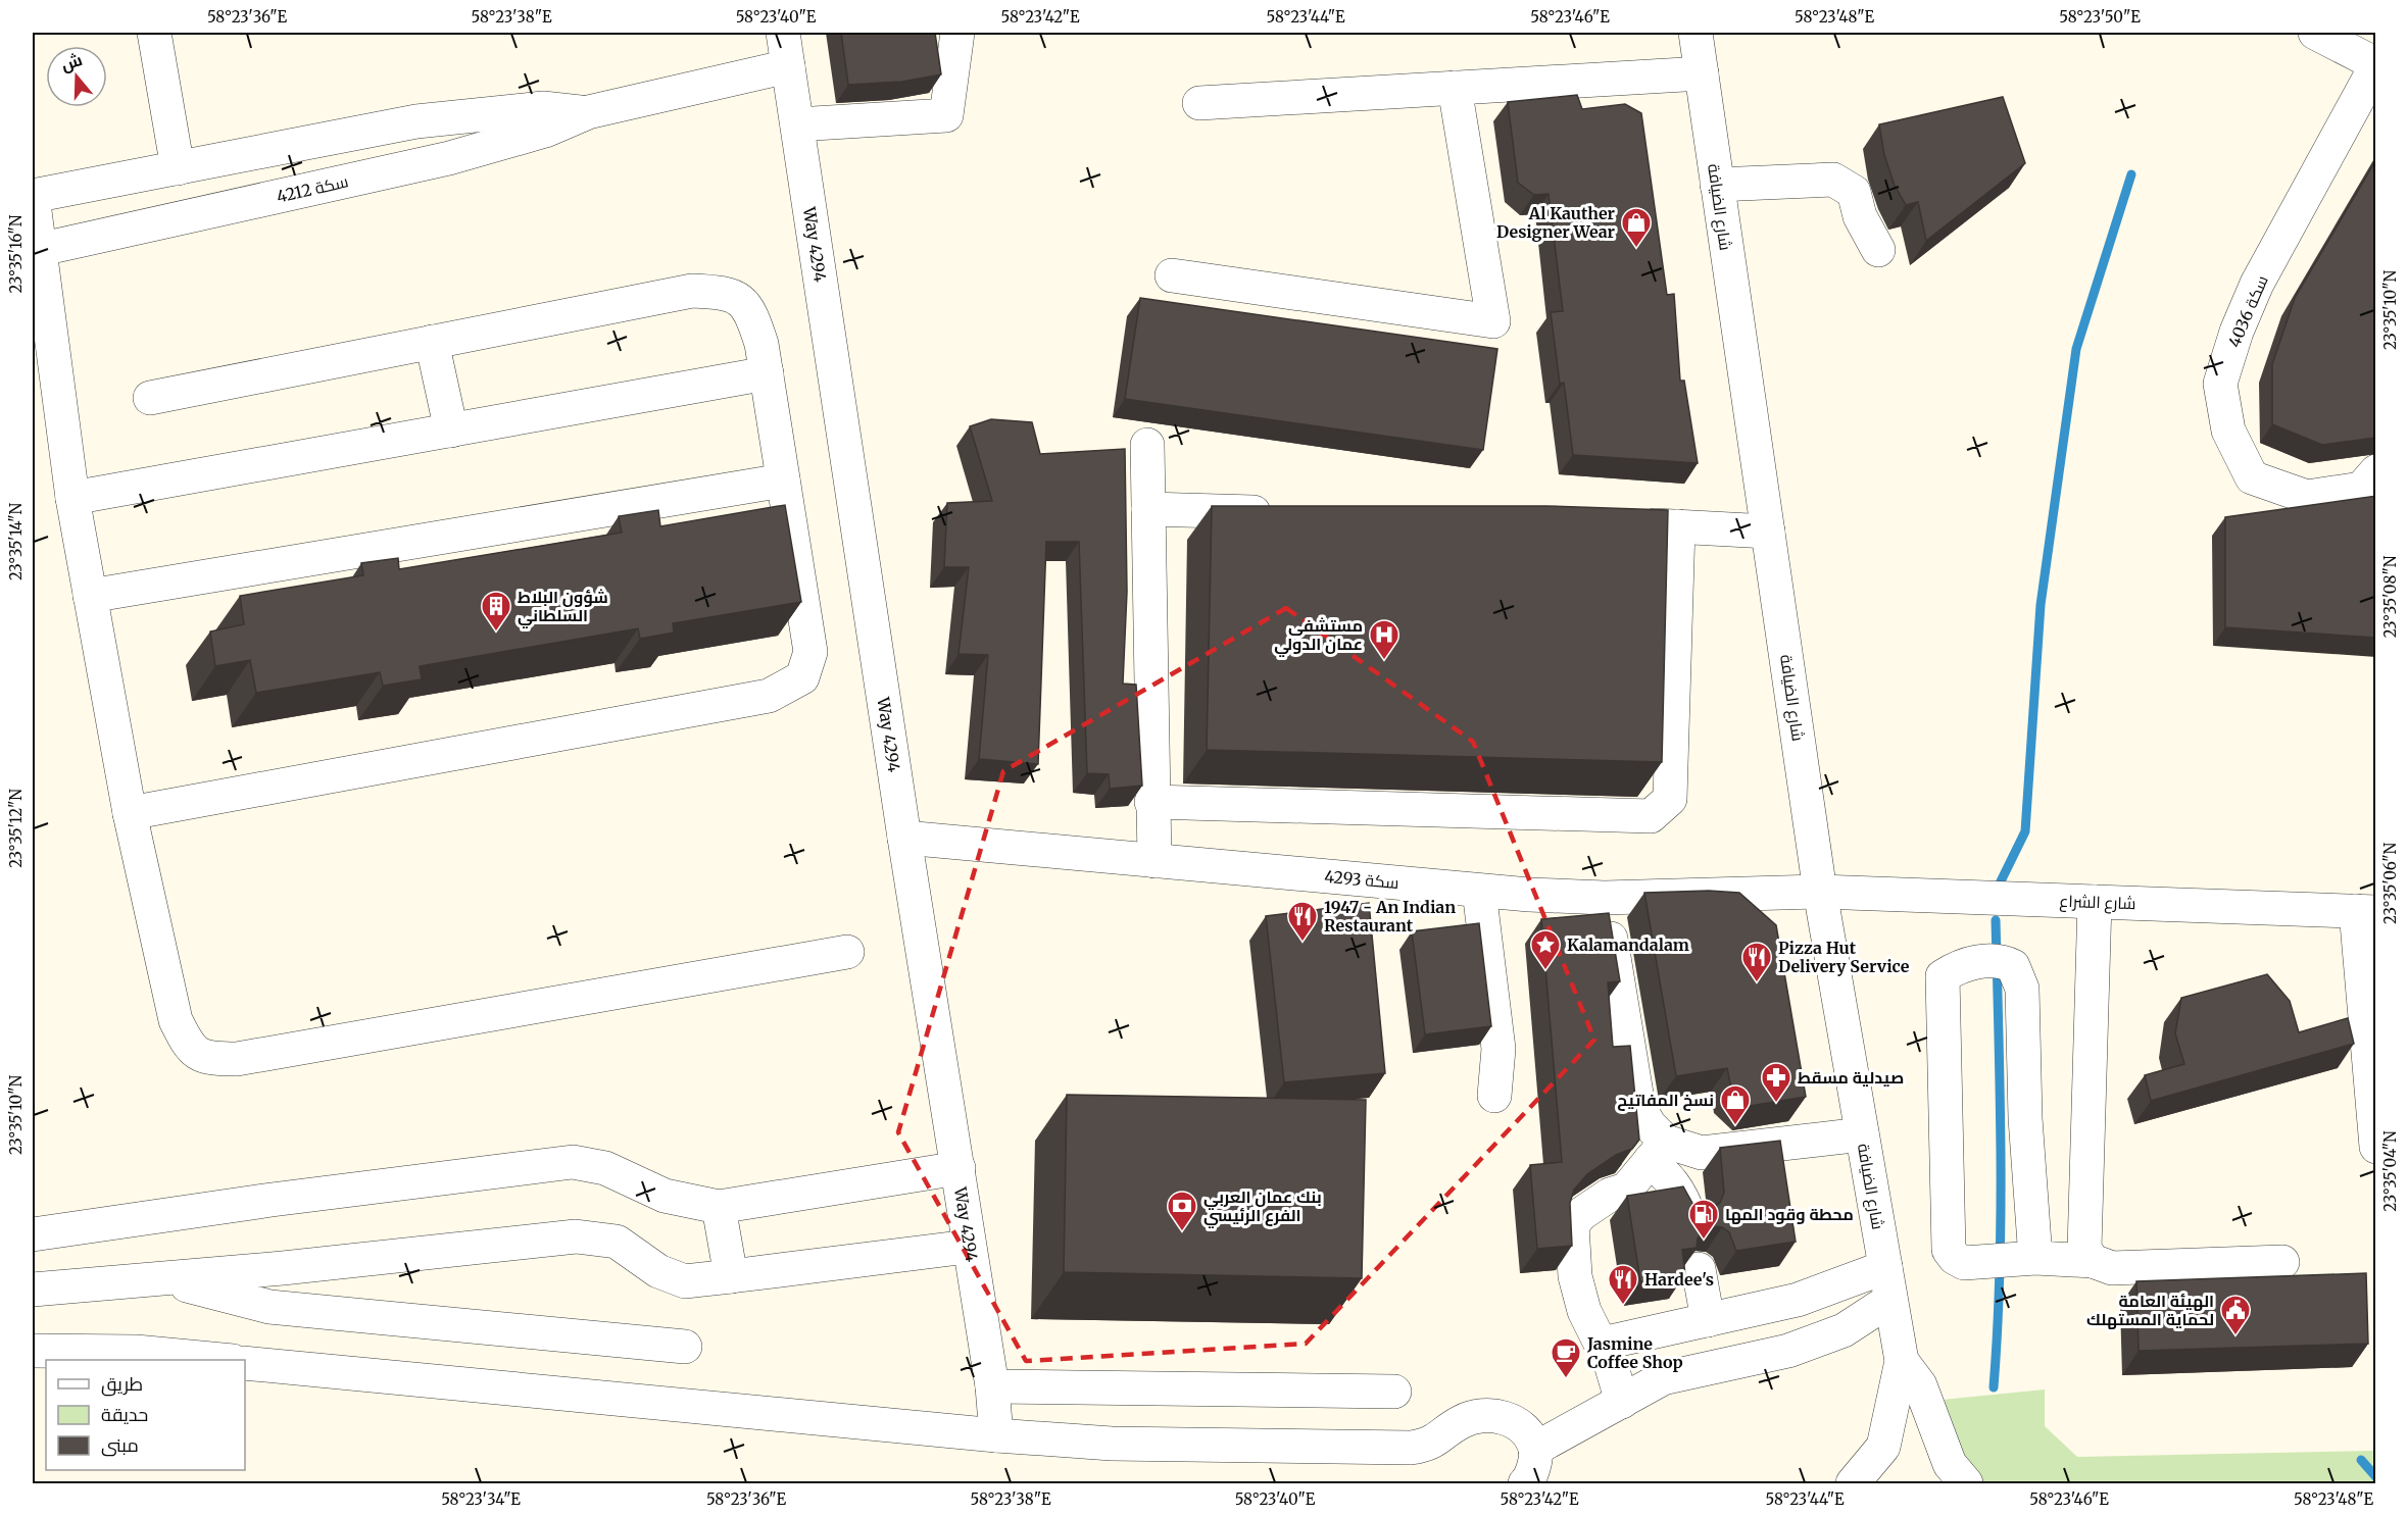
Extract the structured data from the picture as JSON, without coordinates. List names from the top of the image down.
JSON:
{
  "streets": {
    "street": [
      "سكة 4212",
      "شارع الضيافة",
      "Way 4294",
      "سكة 4036",
      "سكة 4293",
      "شارع الشراع"
    ]
  },
  "crossings": [
    ["سكة 4212", "Way 4294"],
    ["شارع الضيافة", "سكة 4293"],
    ["شارع الضيافة", "شارع الشراع"],
    ["Way 4294", "سكة 4293"],
    ["سكة 4293", "شارع الشراع"]
  ],
  "places": {
    "shop": ["Al Kauther Designer Wear", "نسخ المفاتيح"],
    "building": ["شؤون البلاط السلطاني"],
    "hospital": ["مستشفى عمان الدولي"],
    "restaurant": ["1947 - An Indian Restaurant", "Pizza Hut Delivery Service", "Hardee's"],
    "place": ["Kalamandalam"],
    "pharmacy": ["صيدلية مسقط"],
    "bank": ["بنك عمان العربي الفرع الرئيسي"],
    "fuel station": ["محطة وقود المها"],
    "public building": ["الهيئة العامة لحماية المستهلك"],
    "cafe": ["Jasmine Coffee Shop"]
  },
  "legend": ["طريق", "حديقة", "مبنى"],
  "north": "top",
  "coordinates": [
    "58°23'36\"E",
    "58°23'38\"E",
    "58°23'40\"E",
    "58°23'42\"E",
    "58°23'44\"E",
    "58°23'46\"E",
    "58°23'48\"E",
    "58°23'50\"E",
    "23°35'16\"N",
    "23°35'10\"N",
    "23°35'14\"N",
    "23°35'08\"N",
    "23°35'12\"N",
    "23°35'06\"N",
    "23°35'04\"N",
    "58°23'34\"E"
  ]
}
